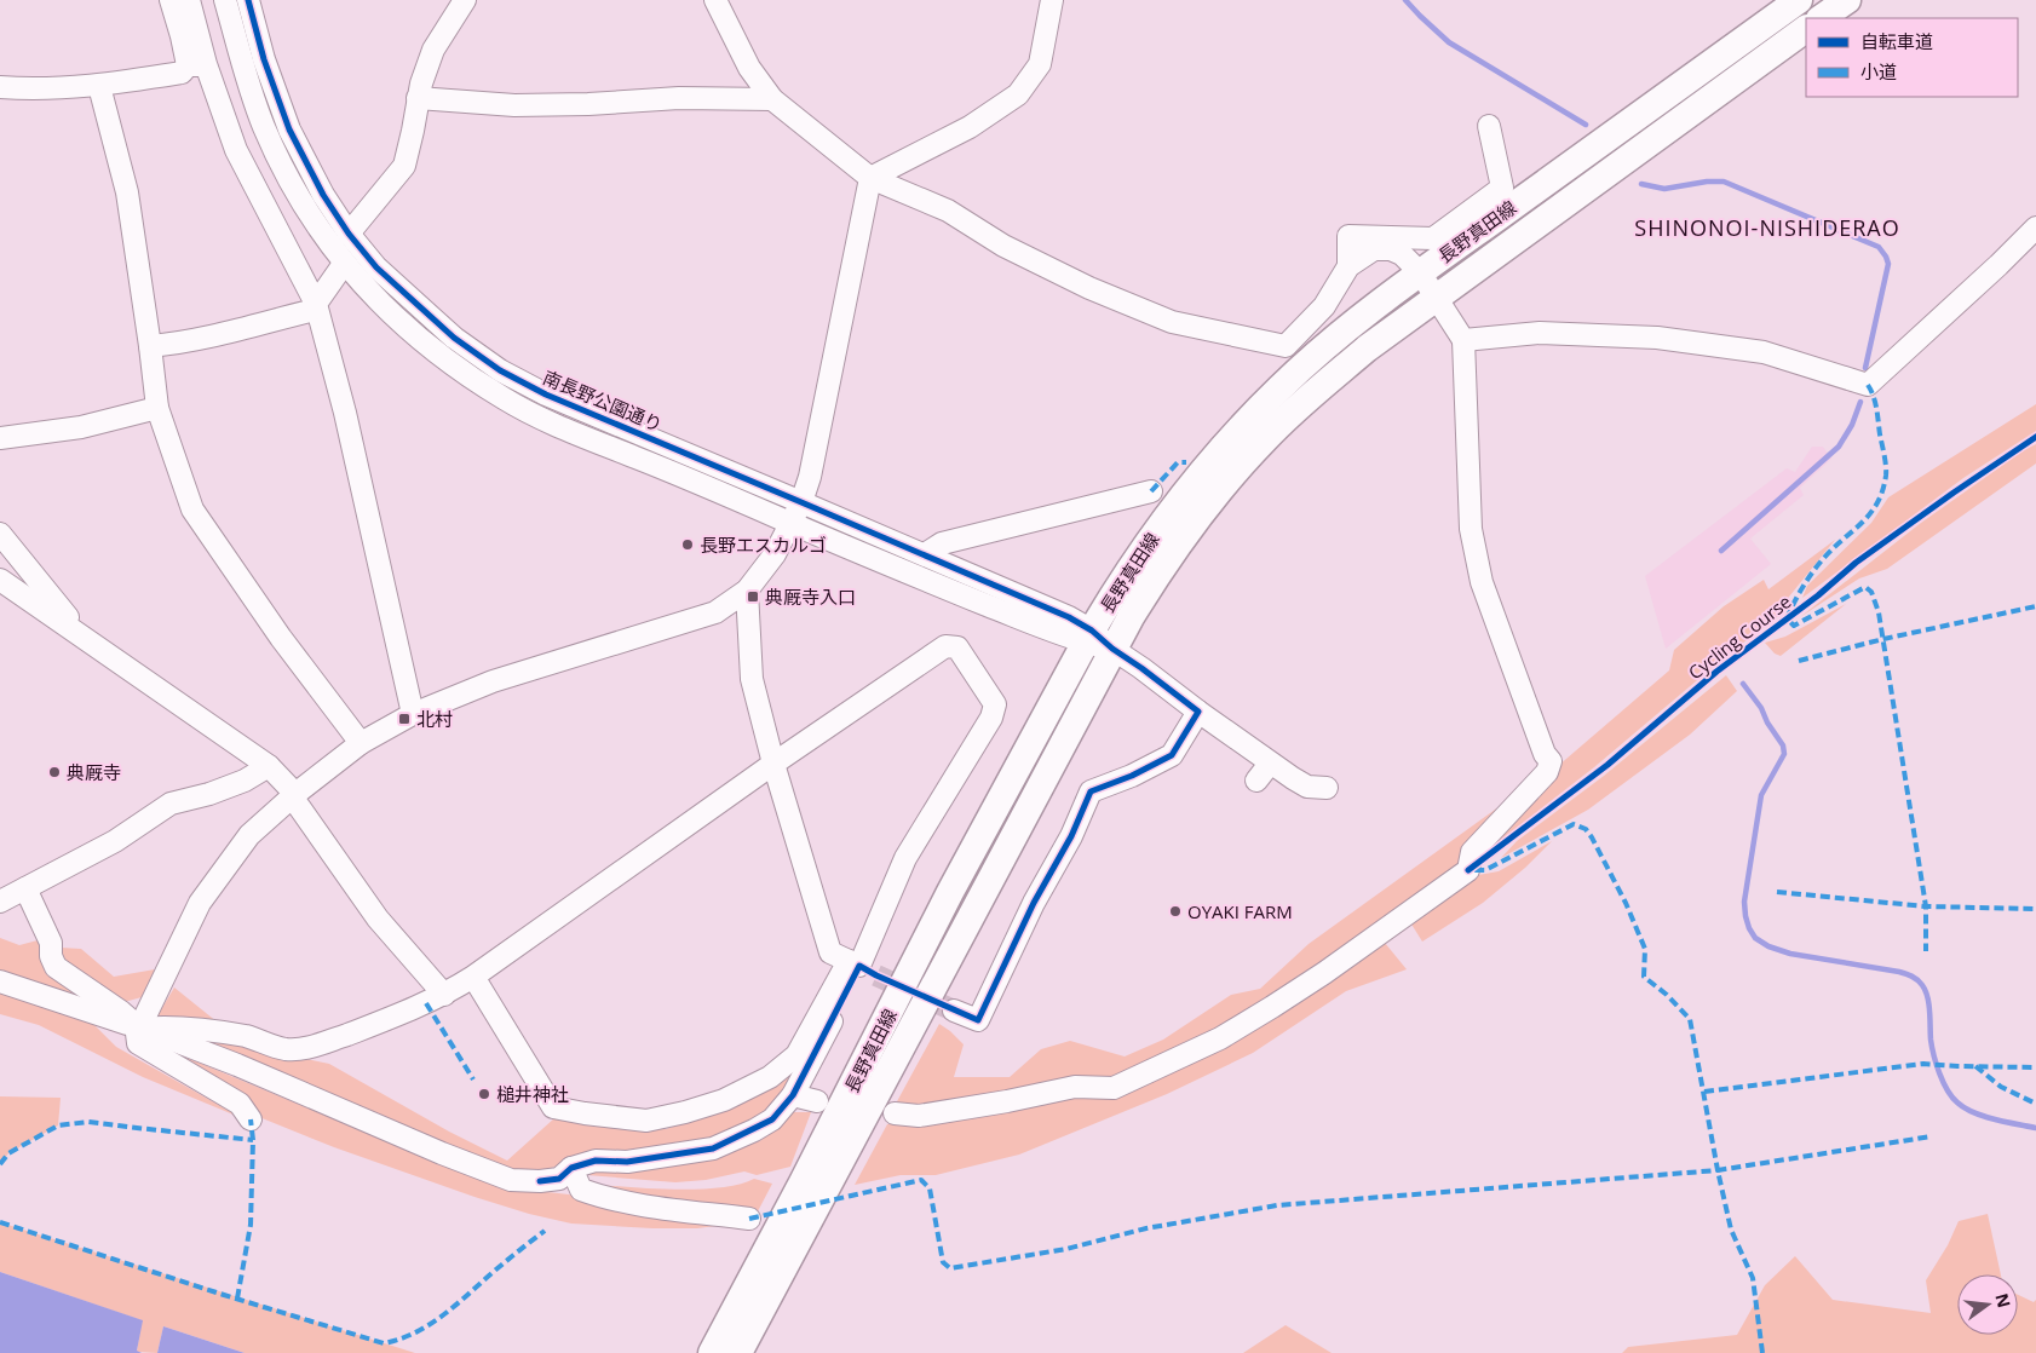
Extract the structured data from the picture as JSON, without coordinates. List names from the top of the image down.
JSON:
{
  "streets": {
    "main road": ["長野真田線"],
    "street": ["南長野公園通り"],
    "cycle path": ["Cycling Course"]
  },
  "crossings": [
    ["長野真田線", "南長野公園通り"]
  ],
  "districts": ["SHINONOI-NISHIDERAO"],
  "places": {
    "other": [
      "長野エスカルゴ",
      "典厩寺",
      "OYAKI FARM",
      "槌井神社"
    ],
    "transit": ["典厩寺入口", "北村"]
  },
  "legend": ["自転車道", "小道"],
  "north": "right"
}
